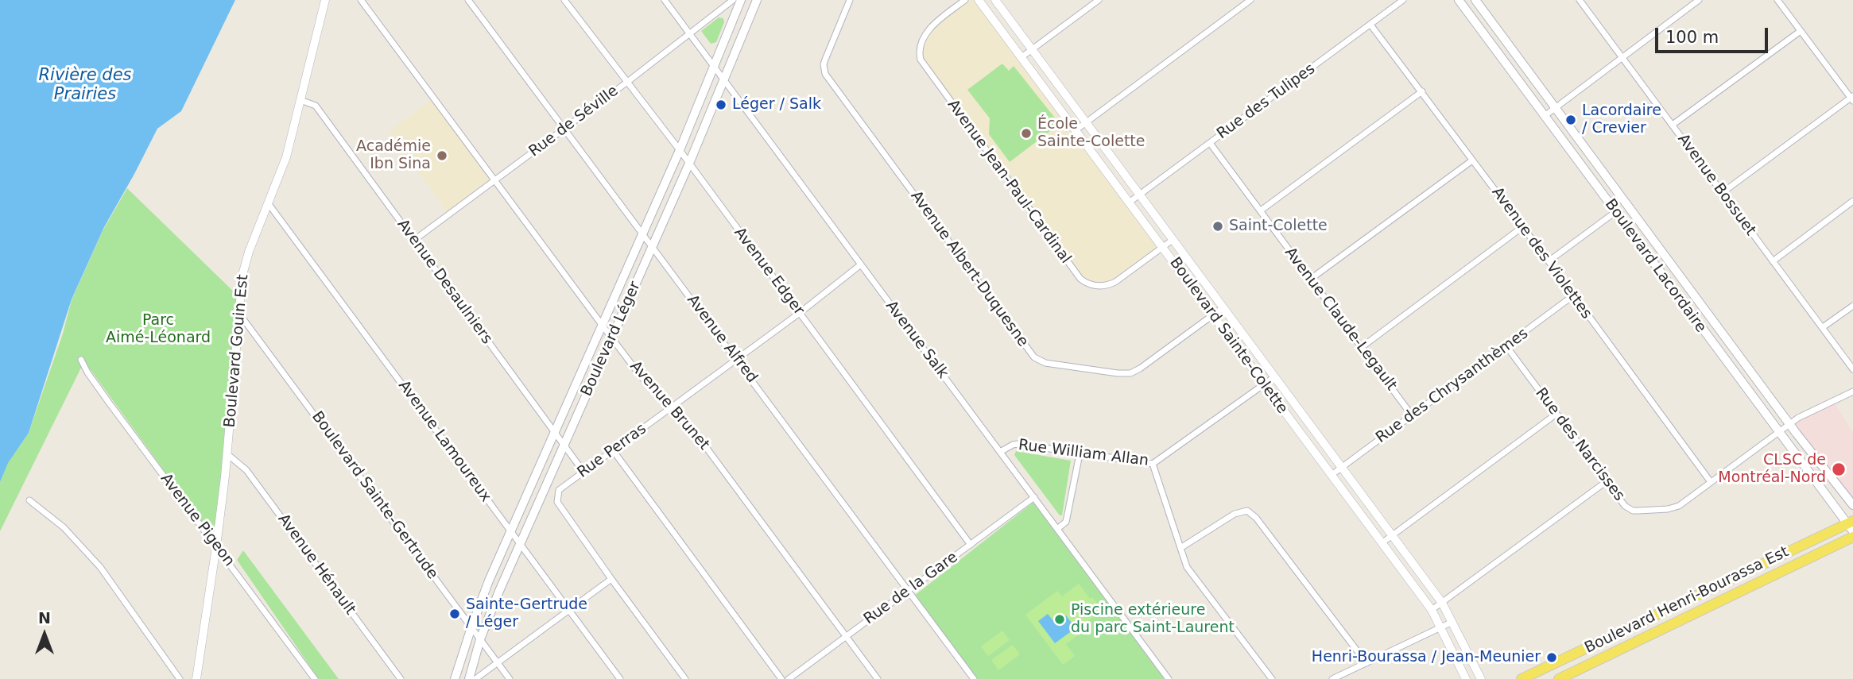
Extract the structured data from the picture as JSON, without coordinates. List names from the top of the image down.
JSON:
{
  "streets": {
    "main road": ["Boulevard Lacordaire", "Boulevard Léger", "Boulevard Henri-Bourassa Est"],
    "street": [
      "Rue des Tulipes",
      "Rue de Séville",
      "Avenue Jean-Paul-Cardinal",
      "Avenue Bossuet",
      "Avenue des Violettes",
      "Avenue Albert-Duquesne",
      "Avenue Edger",
      "Avenue Desaulniers",
      "Avenue Claude-Legault",
      "Boulevard Sainte-Colette",
      "Avenue Alfred",
      "Avenue Salk",
      "Boulevard Gouin Est",
      "Rue des Chrysanthèmes",
      "Avenue Brunet",
      "Avenue Lamoureux",
      "Rue des Narcisses",
      "Rue Perras",
      "Rue William Allan",
      "Boulevard Sainte-Gertrude",
      "Avenue Pigeon",
      "Avenue Hénault",
      "Rue de la Gare"
    ]
  },
  "crossings": [
    ["Rue des Tulipes", "Avenue des Violettes"],
    ["Rue des Tulipes", "Avenue Claude-Legault"],
    ["Rue des Tulipes", "Boulevard Sainte-Colette"],
    ["Rue de Séville", "Avenue Edger"],
    ["Rue de Séville", "Avenue Desaulniers"],
    ["Rue de Séville", "Avenue Alfred"],
    ["Rue de Séville", "Avenue Salk"],
    ["Rue de Séville", "Avenue Brunet"],
    ["Avenue Jean-Paul-Cardinal", "Boulevard Sainte-Colette"],
    ["Avenue des Violettes", "Rue des Chrysanthèmes"],
    ["Avenue des Violettes", "Rue des Narcisses"],
    ["Boulevard Lacordaire", "Rue des Narcisses"],
    ["Boulevard Lacordaire", "Boulevard Henri-Bourassa Est"],
    ["Avenue Albert-Duquesne", "Boulevard Sainte-Colette"],
    ["Avenue Edger", "Boulevard Léger"],
    ["Avenue Edger", "Rue Perras"],
    ["Avenue Edger", "Rue de la Gare"],
    ["Avenue Desaulniers", "Boulevard Léger"],
    ["Avenue Desaulniers", "Boulevard Gouin Est"],
    ["Avenue Desaulniers", "Rue Perras"],
    ["Avenue Claude-Legault", "Rue des Chrysanthèmes"],
    ["Boulevard Sainte-Colette", "Rue des Chrysanthèmes"],
    ["Boulevard Sainte-Colette", "Rue William Allan"],
    ["Boulevard Léger", "Avenue Alfred"],
    ["Boulevard Léger", "Avenue Salk"],
    ["Boulevard Léger", "Avenue Brunet"],
    ["Boulevard Léger", "Avenue Lamoureux"],
    ["Boulevard Léger", "Boulevard Sainte-Gertrude"],
    ["Avenue Alfred", "Rue Perras"],
    ["Avenue Alfred", "Rue de la Gare"],
    ["Avenue Salk", "Rue Perras"],
    ["Avenue Salk", "Rue William Allan"],
    ["Avenue Salk", "Rue de la Gare"],
    ["Boulevard Gouin Est", "Avenue Lamoureux"],
    ["Boulevard Gouin Est", "Boulevard Sainte-Gertrude"],
    ["Boulevard Gouin Est", "Avenue Pigeon"],
    ["Boulevard Gouin Est", "Avenue Hénault"],
    ["Rue des Chrysanthèmes", "Rue des Narcisses"],
    ["Avenue Brunet", "Rue Perras"],
    ["Avenue Brunet", "Rue de la Gare"]
  ],
  "water": ["Rivière des Prairies"],
  "parks": ["Parc Aimé-Léonard"],
  "places": [
    "Léger / Salk",
    "Lacordaire / Crevier",
    "École Sainte-Colette",
    "Académie Ibn Sina",
    "Saint-Colette",
    "CLSC de Montréal-Nord",
    "Sainte-Gertrude / Léger",
    "Piscine extérieure du parc Saint-Laurent",
    "Henri-Bourassa / Jean-Meunier"
  ],
  "scale_bar": "100 m",
  "north": "top"
}
